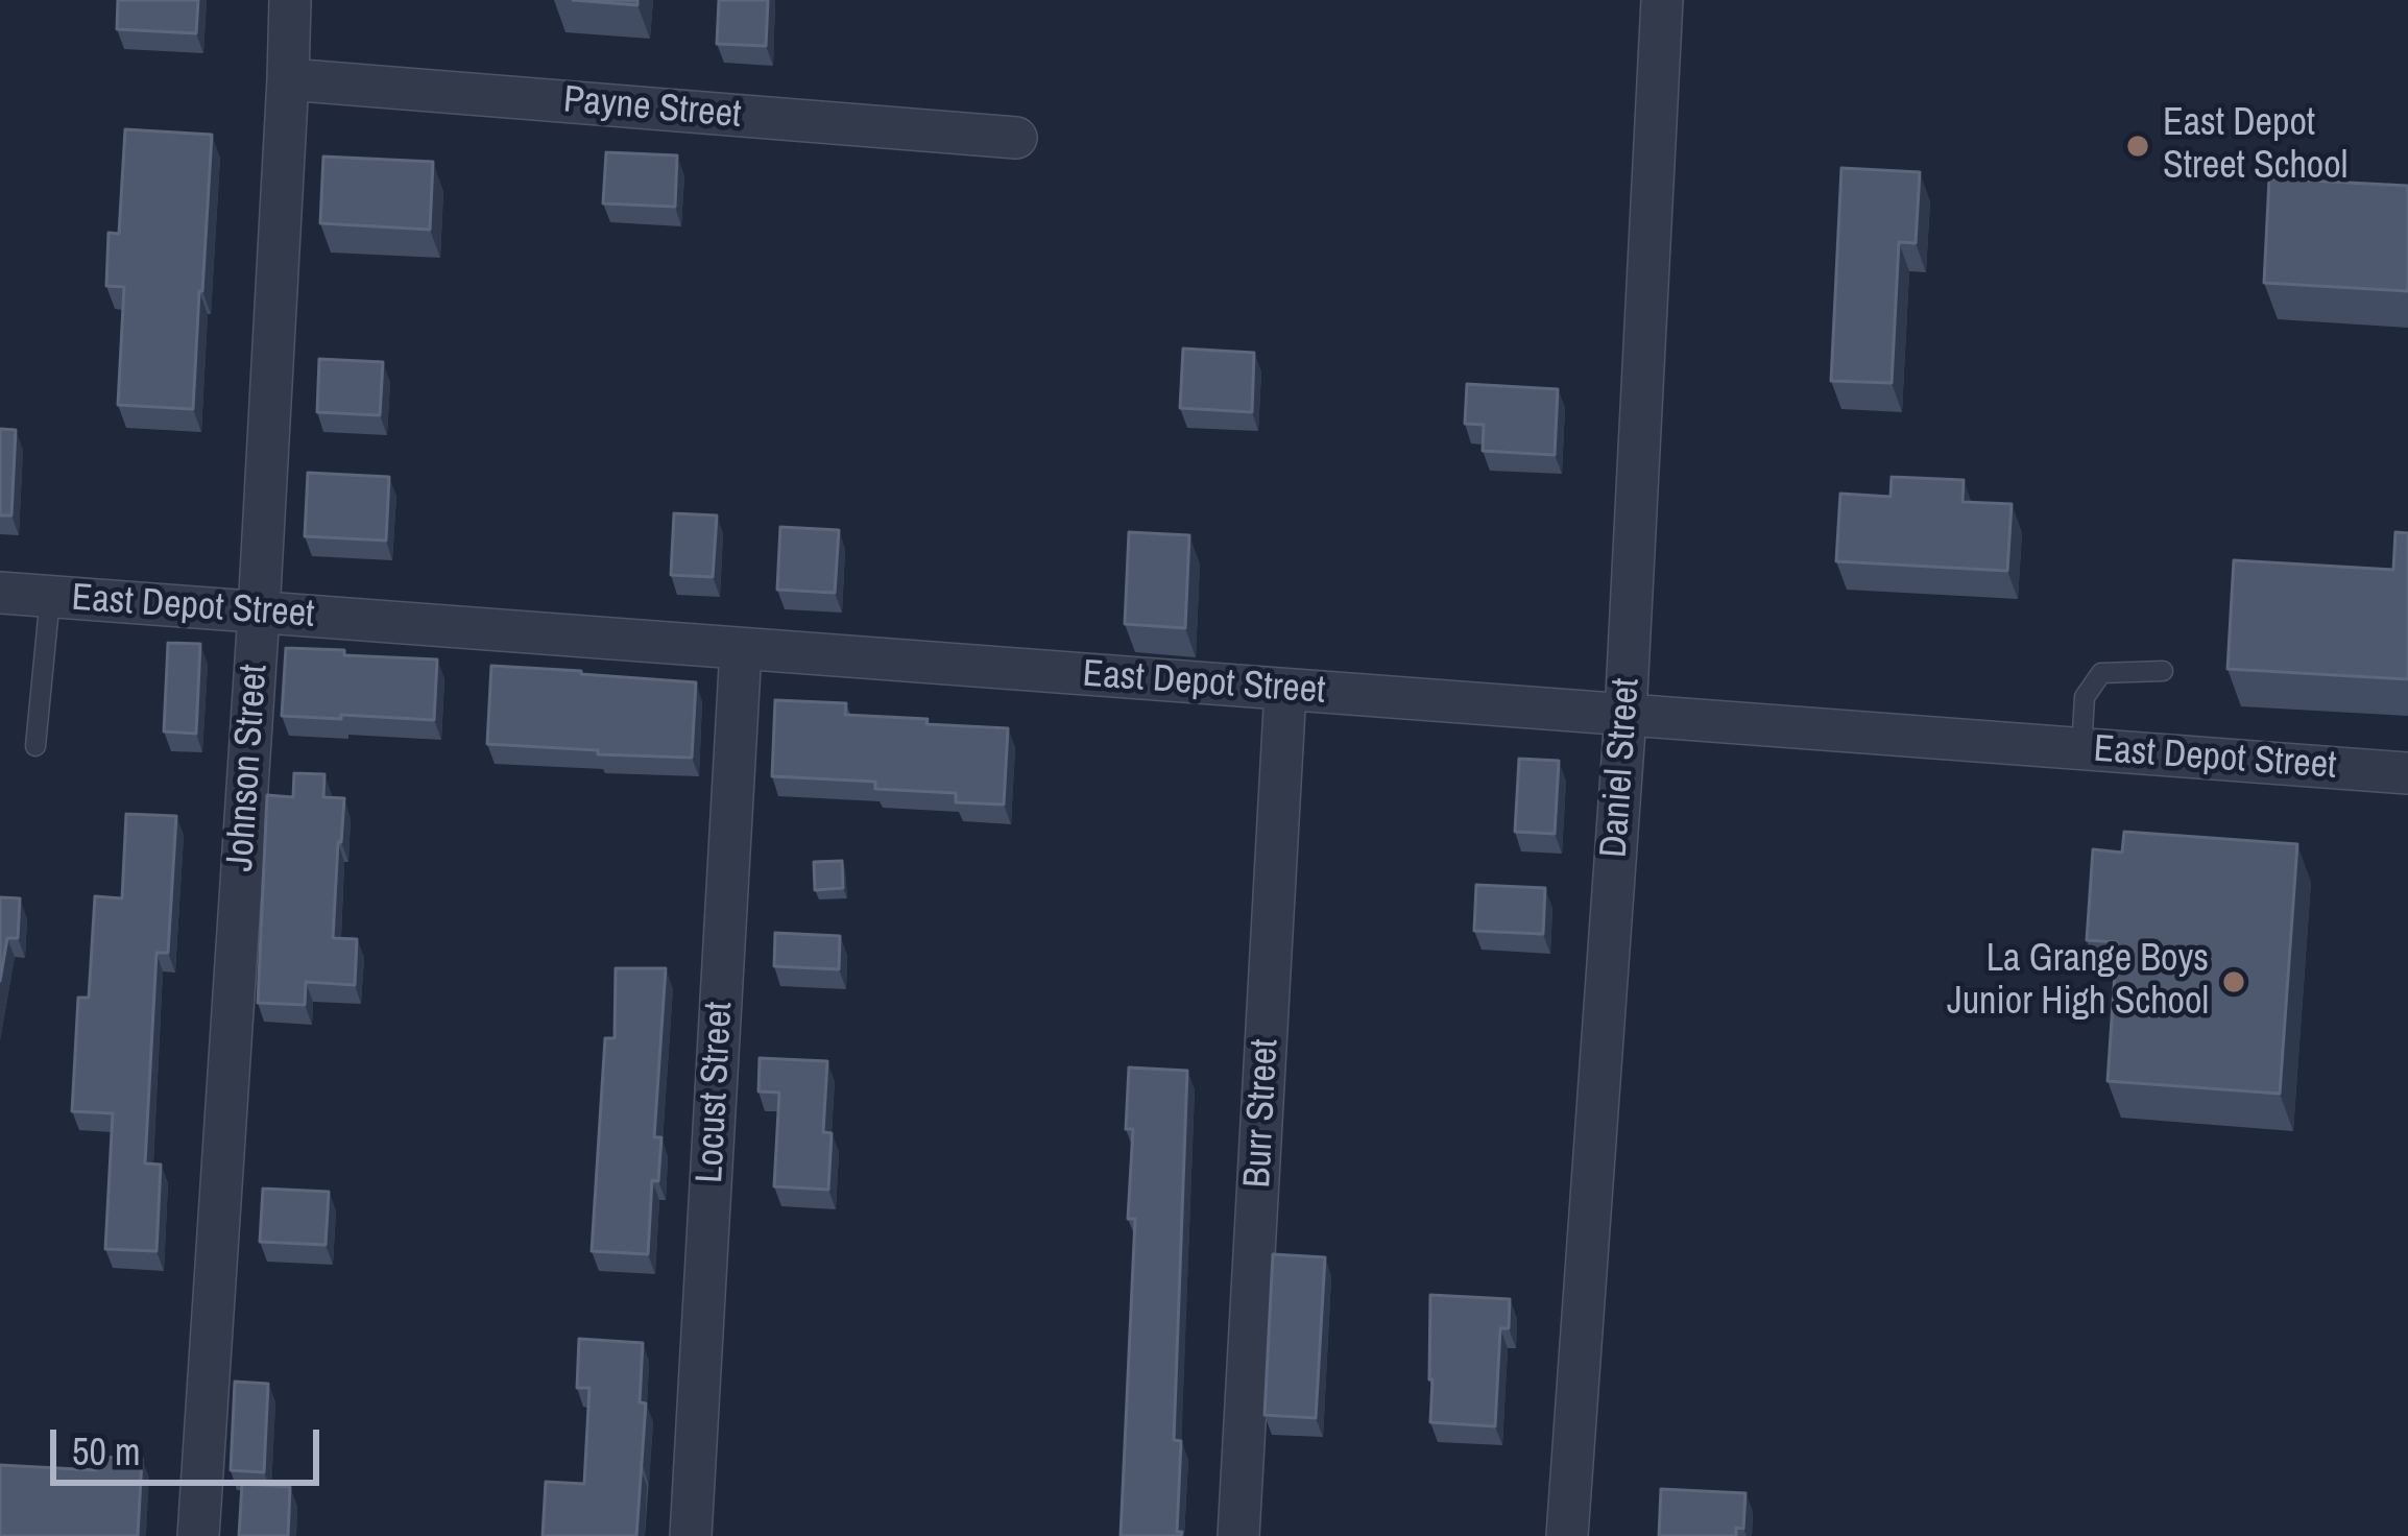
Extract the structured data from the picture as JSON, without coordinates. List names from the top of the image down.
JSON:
{
  "streets": {
    "street": [
      "Payne Street",
      "East Depot Street",
      "Johnson Street",
      "Daniel Street",
      "Locust Street",
      "Burr Street"
    ]
  },
  "crossings": [
    ["Payne Street", "Johnson Street"],
    ["East Depot Street", "Johnson Street"],
    ["East Depot Street", "Daniel Street"],
    ["East Depot Street", "Locust Street"],
    ["East Depot Street", "Burr Street"]
  ],
  "places": ["East Depot Street School", "La Grange Boys Junior High School"],
  "scale_bar": "50 m"
}
